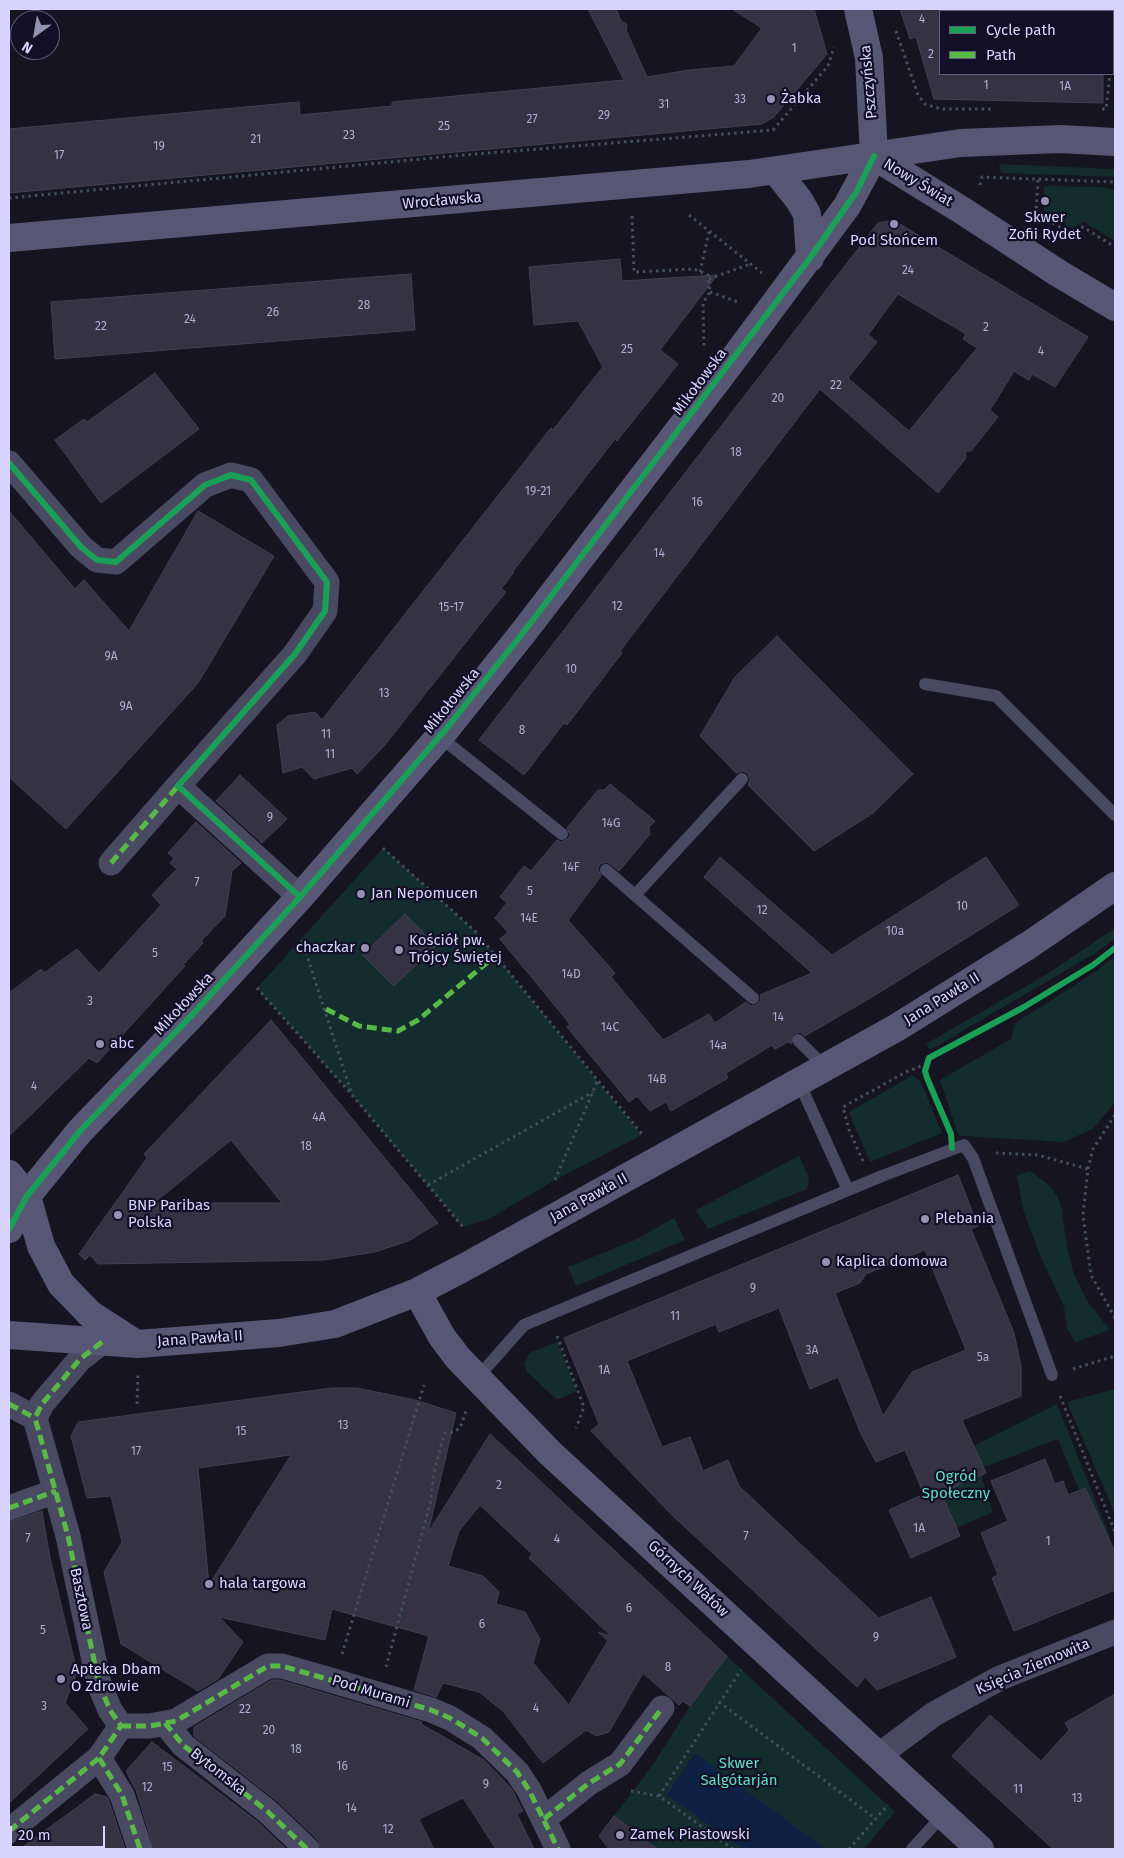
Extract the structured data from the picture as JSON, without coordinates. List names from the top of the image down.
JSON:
{
  "streets": {
    "main road": [
      "Pszczyńska",
      "Nowy Świat",
      "Wrocławska",
      "Mikołowska",
      "Jana Pawła II",
      "Górnych Wałów"
    ],
    "street": [
      "Basztowa",
      "Księcia Ziemowita",
      "Pod Murami",
      "Bytomska"
    ]
  },
  "crossings": [
    ["Pszczyńska", "Nowy Świat"],
    ["Pszczyńska", "Wrocławska"],
    ["Pszczyńska", "Mikołowska"],
    ["Nowy Świat", "Wrocławska"],
    ["Nowy Świat", "Mikołowska"],
    ["Wrocławska", "Mikołowska"],
    ["Jana Pawła II", "Górnych Wałów"],
    ["Górnych Wałów", "Księcia Ziemowita"],
    ["Pod Murami", "Bytomska"]
  ],
  "parks": ["Ogród Społeczny", "Skwer Salgótarján"],
  "places": [
    "Żabka",
    "Skwer Zofii Rydet",
    "Pod Słońcem",
    "Jan Nepomucen",
    "chaczkar",
    "Kościół pw. Trójcy Świętej",
    "abc",
    "BNP Paribas Polska",
    "Plebania",
    "Kaplica domowa",
    "hala targowa",
    "Apteka Dbam O Zdrowie",
    "Zamek Piastowski"
  ],
  "house_numbers": [
    "4",
    "1",
    "2",
    "1",
    "1A",
    "33",
    "31",
    "29",
    "27",
    "25",
    "23",
    "21",
    "19",
    "17",
    "24",
    "28",
    "26",
    "24",
    "22",
    "2",
    "25",
    "4",
    "22",
    "20",
    "18",
    "19-21",
    "16",
    "14",
    "12",
    "15-17",
    "9A",
    "10",
    "13",
    "9A",
    "8",
    "11",
    "11",
    "9",
    "14G",
    "14F",
    "7",
    "5",
    "10",
    "12",
    "14E",
    "10a",
    "5",
    "14D",
    "3",
    "14",
    "14C",
    "14a",
    "14B",
    "4",
    "4A",
    "18",
    "9",
    "11",
    "3A",
    "5a",
    "1A",
    "13",
    "15",
    "17",
    "2",
    "1A",
    "7",
    "7",
    "4",
    "1",
    "6",
    "6",
    "5",
    "9",
    "8",
    "3",
    "4",
    "22",
    "20",
    "18",
    "16",
    "15",
    "9",
    "12",
    "11",
    "13",
    "14",
    "12"
  ],
  "legend": ["Cycle path", "Path"],
  "scale_bar": "20 m",
  "north": "bottom left"
}
